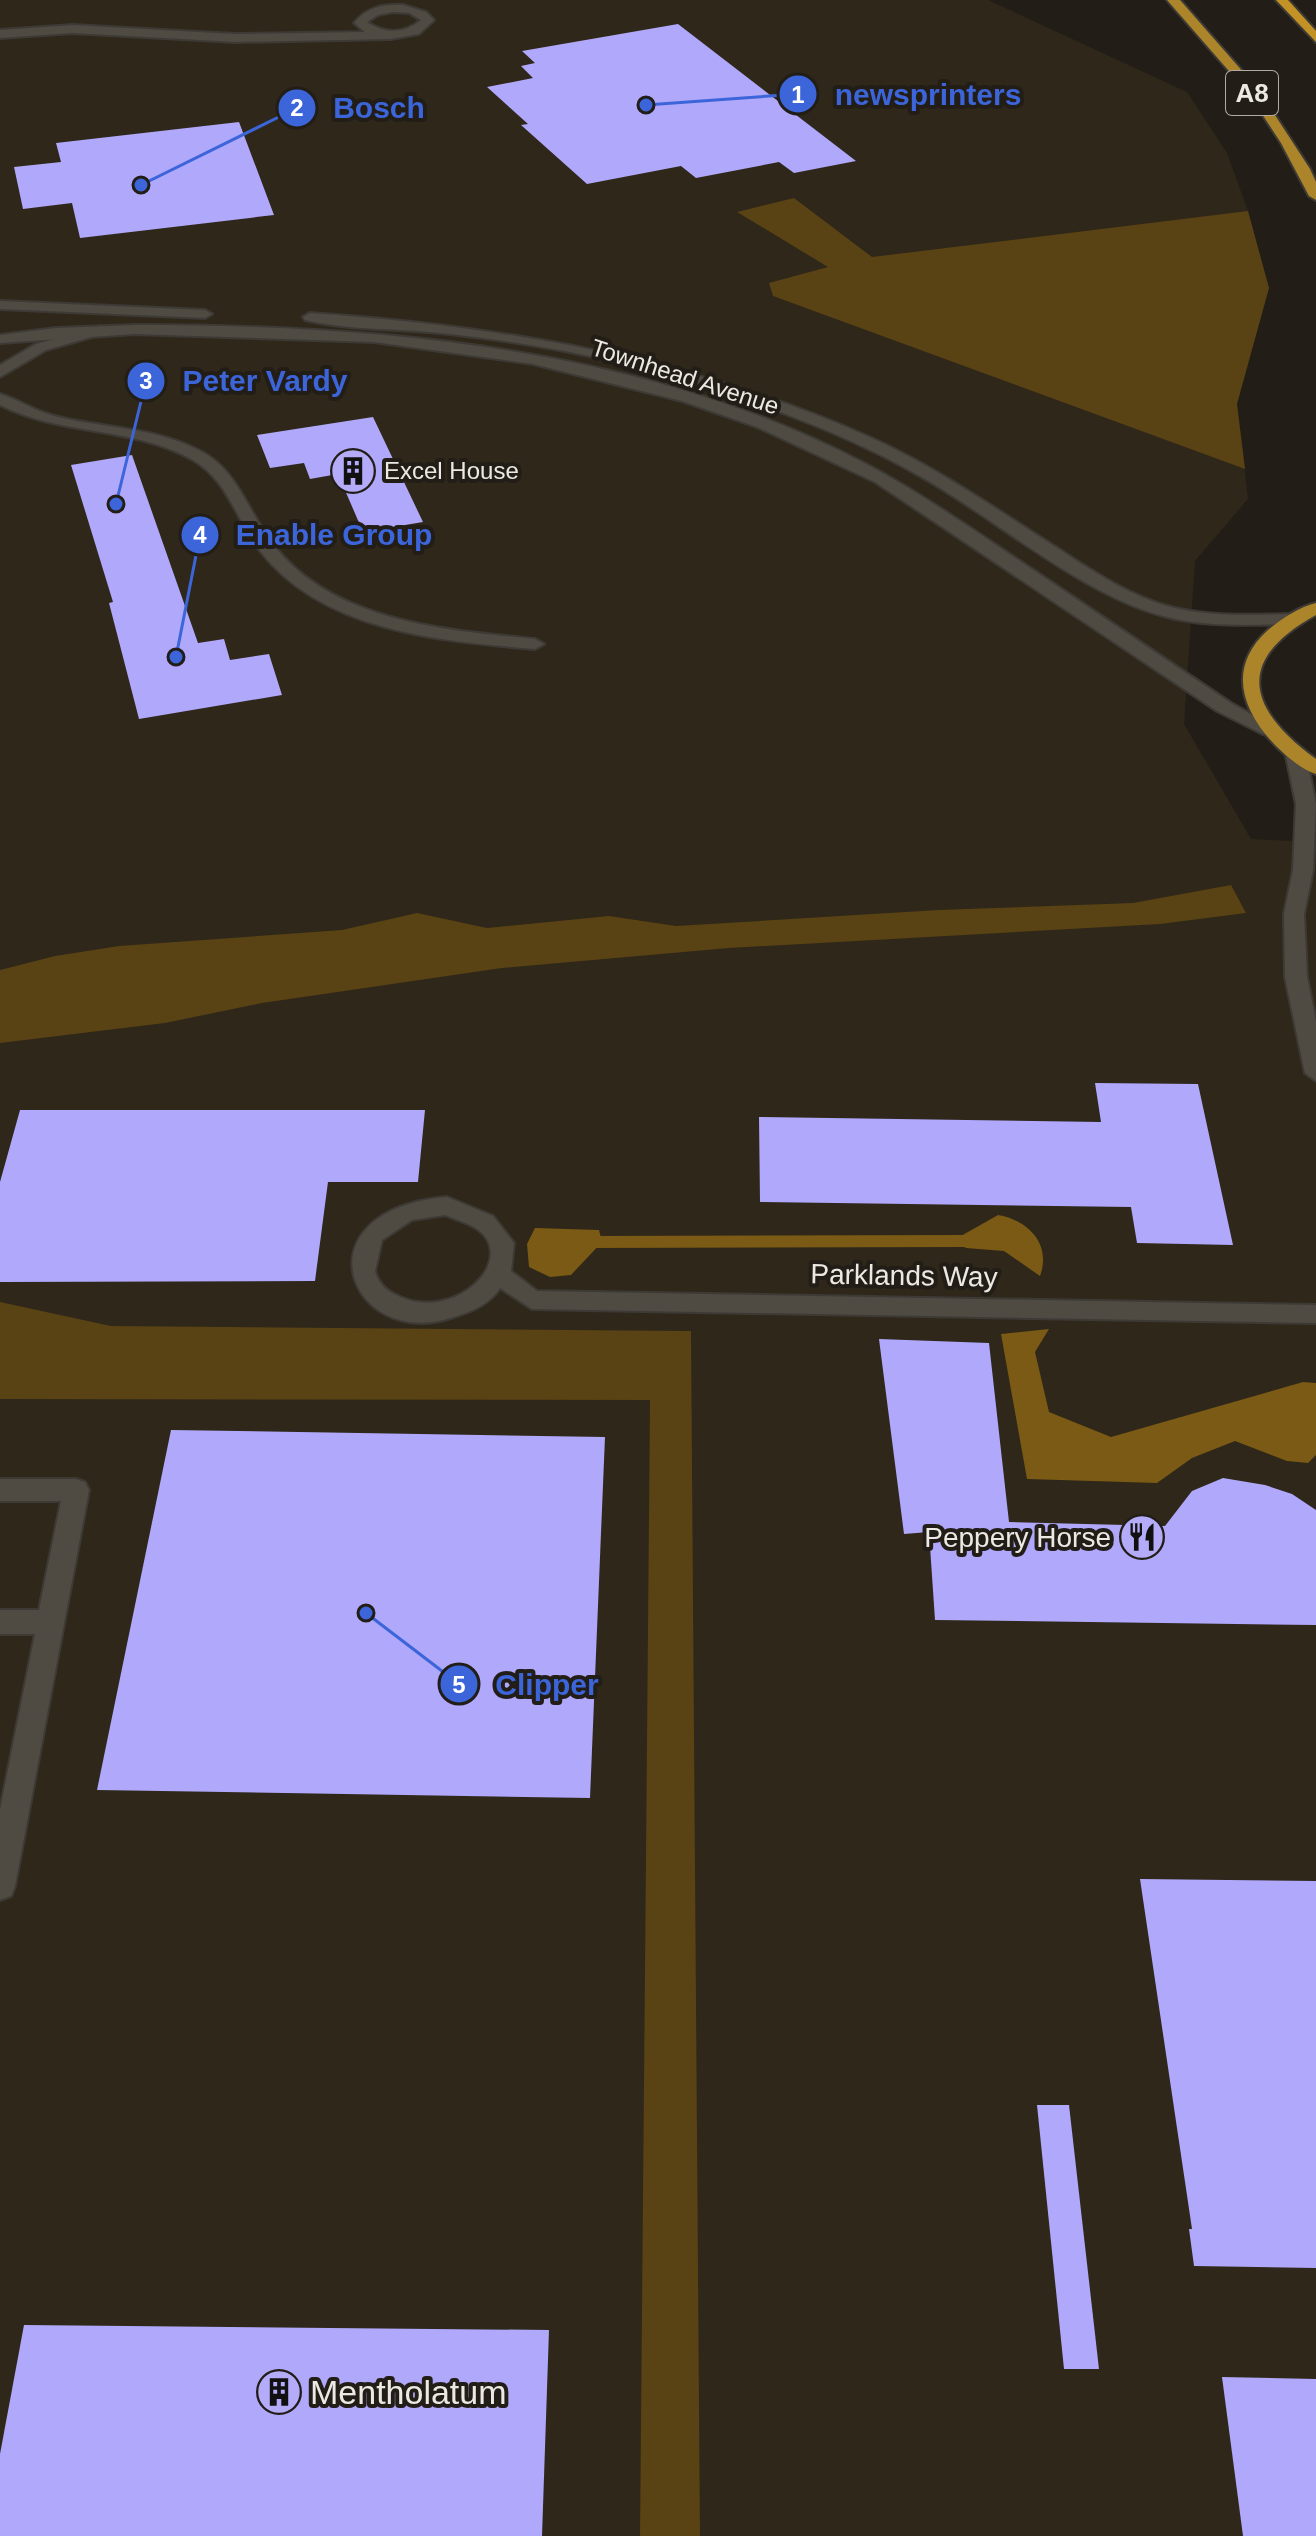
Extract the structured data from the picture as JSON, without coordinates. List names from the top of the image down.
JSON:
{
  "streets": {
    "highway": ["A8"],
    "street": ["Townhead Avenue", "Parklands Way"]
  },
  "places": {
    "other": [
      "newsprinters",
      "Bosch",
      "Peter Vardy",
      "Enable Group",
      "Clipper"
    ],
    "building": ["Excel House", "Mentholatum"],
    "restaurant": ["Peppery Horse"]
  }
}
